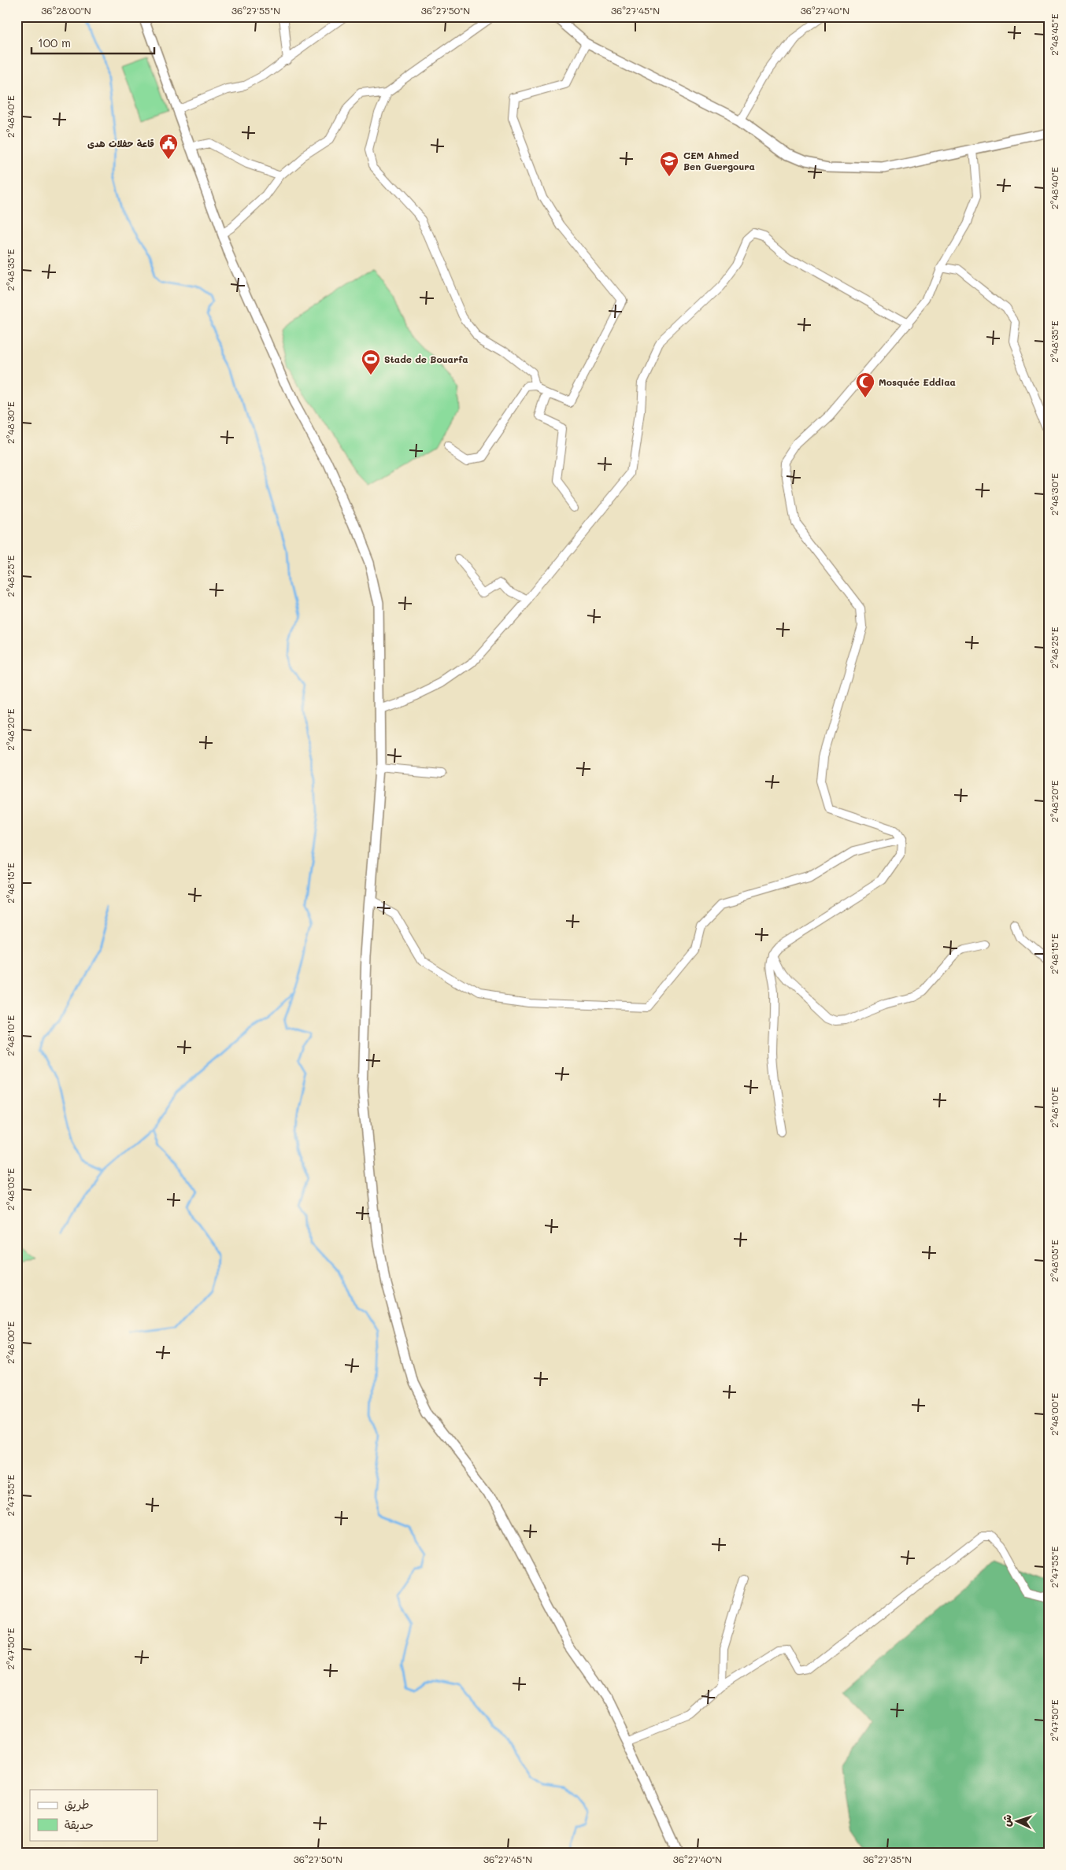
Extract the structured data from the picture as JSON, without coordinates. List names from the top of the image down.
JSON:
{
  "places": {
    "public building": ["قاعة حفلات هدى"],
    "school or university": ["CEM Ahmed Ben Guergoura"],
    "sports": ["Stade de Bouarfa"],
    "mosque": ["Mosquée Eddiaa"]
  },
  "legend": ["طريق", "حديقة"],
  "scale_bar": "100 m",
  "north": "left",
  "coordinates": [
    "36°28'00\"N",
    "36°27'55\"N",
    "36°27'50\"N",
    "36°27'45\"N",
    "36°27'40\"N",
    "2°48'45\"E",
    "2°48'40\"E",
    "2°48'35\"E",
    "2°48'30\"E",
    "2°48'25\"E",
    "2°48'20\"E",
    "2°48'15\"E",
    "2°48'10\"E",
    "2°48'05\"E",
    "2°48'00\"E",
    "2°47'55\"E",
    "2°47'50\"E",
    "36°27'35\"N"
  ]
}
